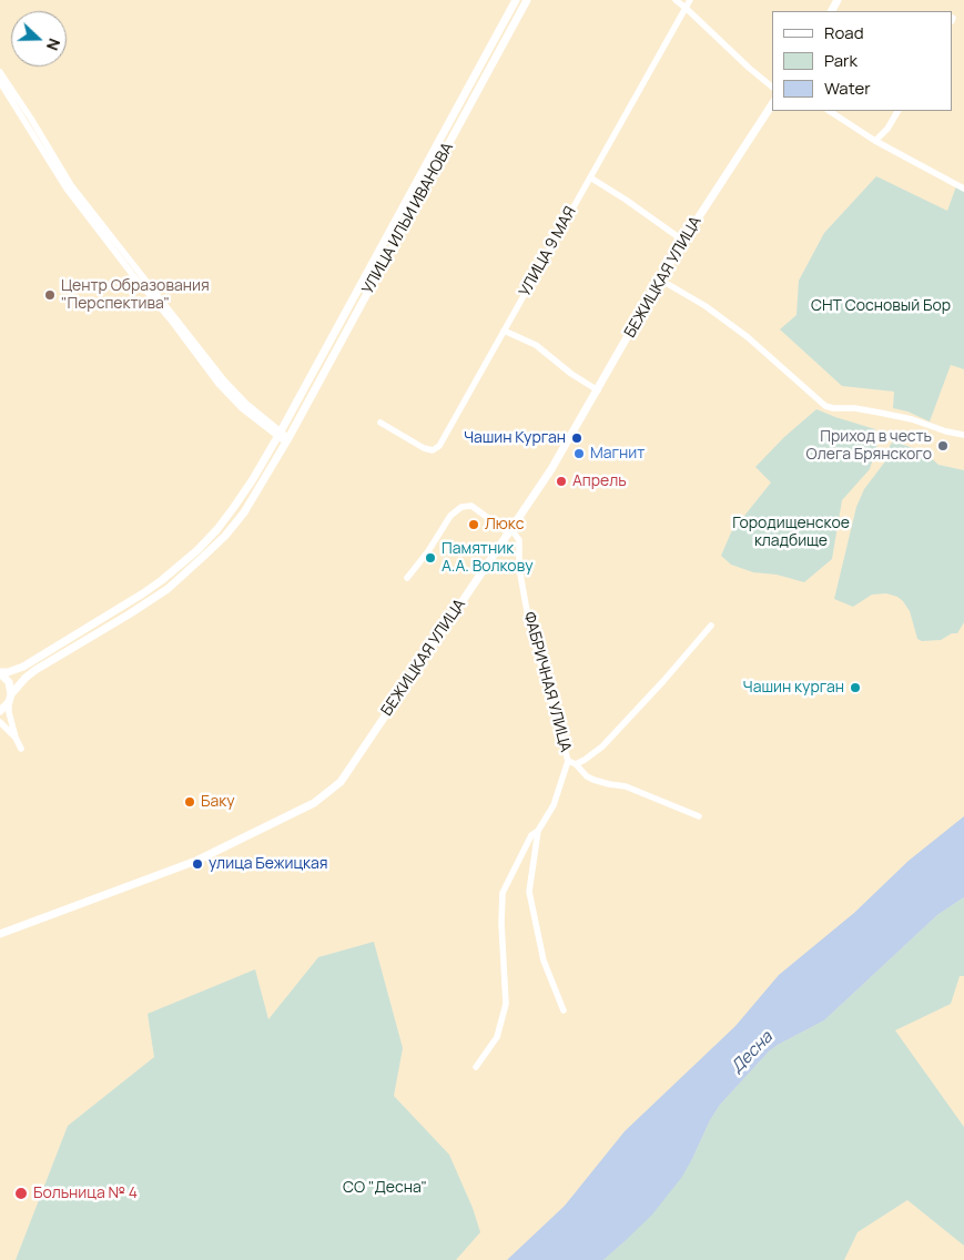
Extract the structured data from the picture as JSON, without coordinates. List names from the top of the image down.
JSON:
{
  "streets": {
    "main road": ["УЛИЦА ИЛЬИ ИВАНОВА", "БЕЖИЦКАЯ УЛИЦА"],
    "street": ["УЛИЦА 9 МАЯ", "ФАБРИЧНАЯ УЛИЦА"]
  },
  "crossings": [
    ["БЕЖИЦКАЯ УЛИЦА", "ФАБРИЧНАЯ УЛИЦА"]
  ],
  "water": ["Десна"],
  "parks": ["СНТ Сосновый Бор", "Городищенское кладбище", "СО \"Десна\""],
  "places": [
    "Центр Образования \"Перспектива\"",
    "Чашин Курган",
    "Приход в честь Олега Брянского",
    "Магнит",
    "Апрель",
    "Люкс",
    "Памятник А.А. Волкову",
    "Чашин курган",
    "Баку",
    "улица Бежицкая",
    "Больница № 4"
  ],
  "legend": ["Road", "Park", "Water"],
  "north": "right"
}
